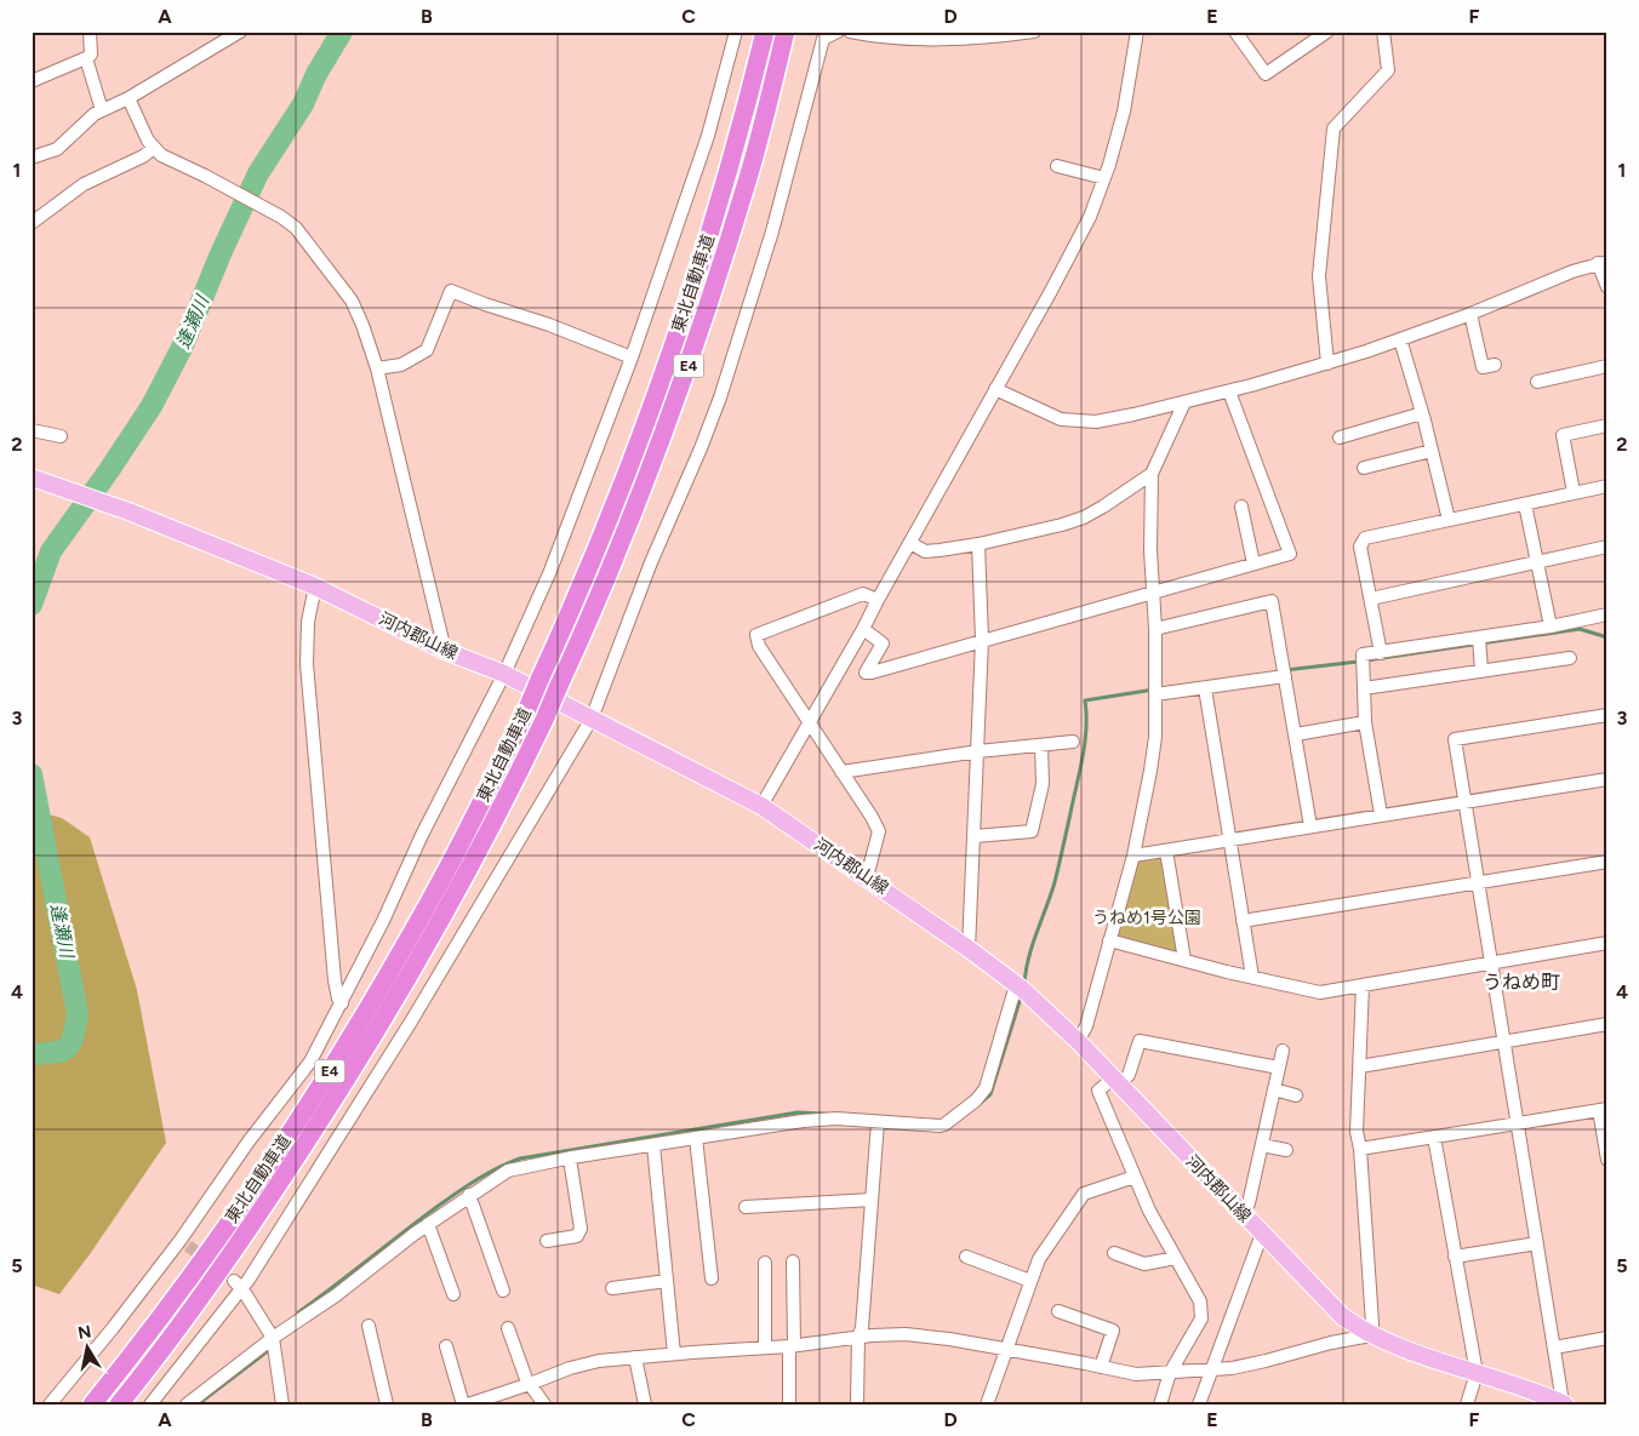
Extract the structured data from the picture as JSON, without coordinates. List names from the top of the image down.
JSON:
{
  "streets": {
    "highway": ["東北自動車道", "E4"],
    "main road": ["河内郡山線"]
  },
  "districts": ["うねめ町"],
  "water": ["逢瀬川"],
  "parks": ["うねめ1号公園"],
  "north": "top",
  "grid": {
    "columns": [
      "A",
      "B",
      "C",
      "D",
      "E",
      "F"
    ],
    "rows": [
      "1",
      "2",
      "3",
      "4",
      "5"
    ]
  }
}
